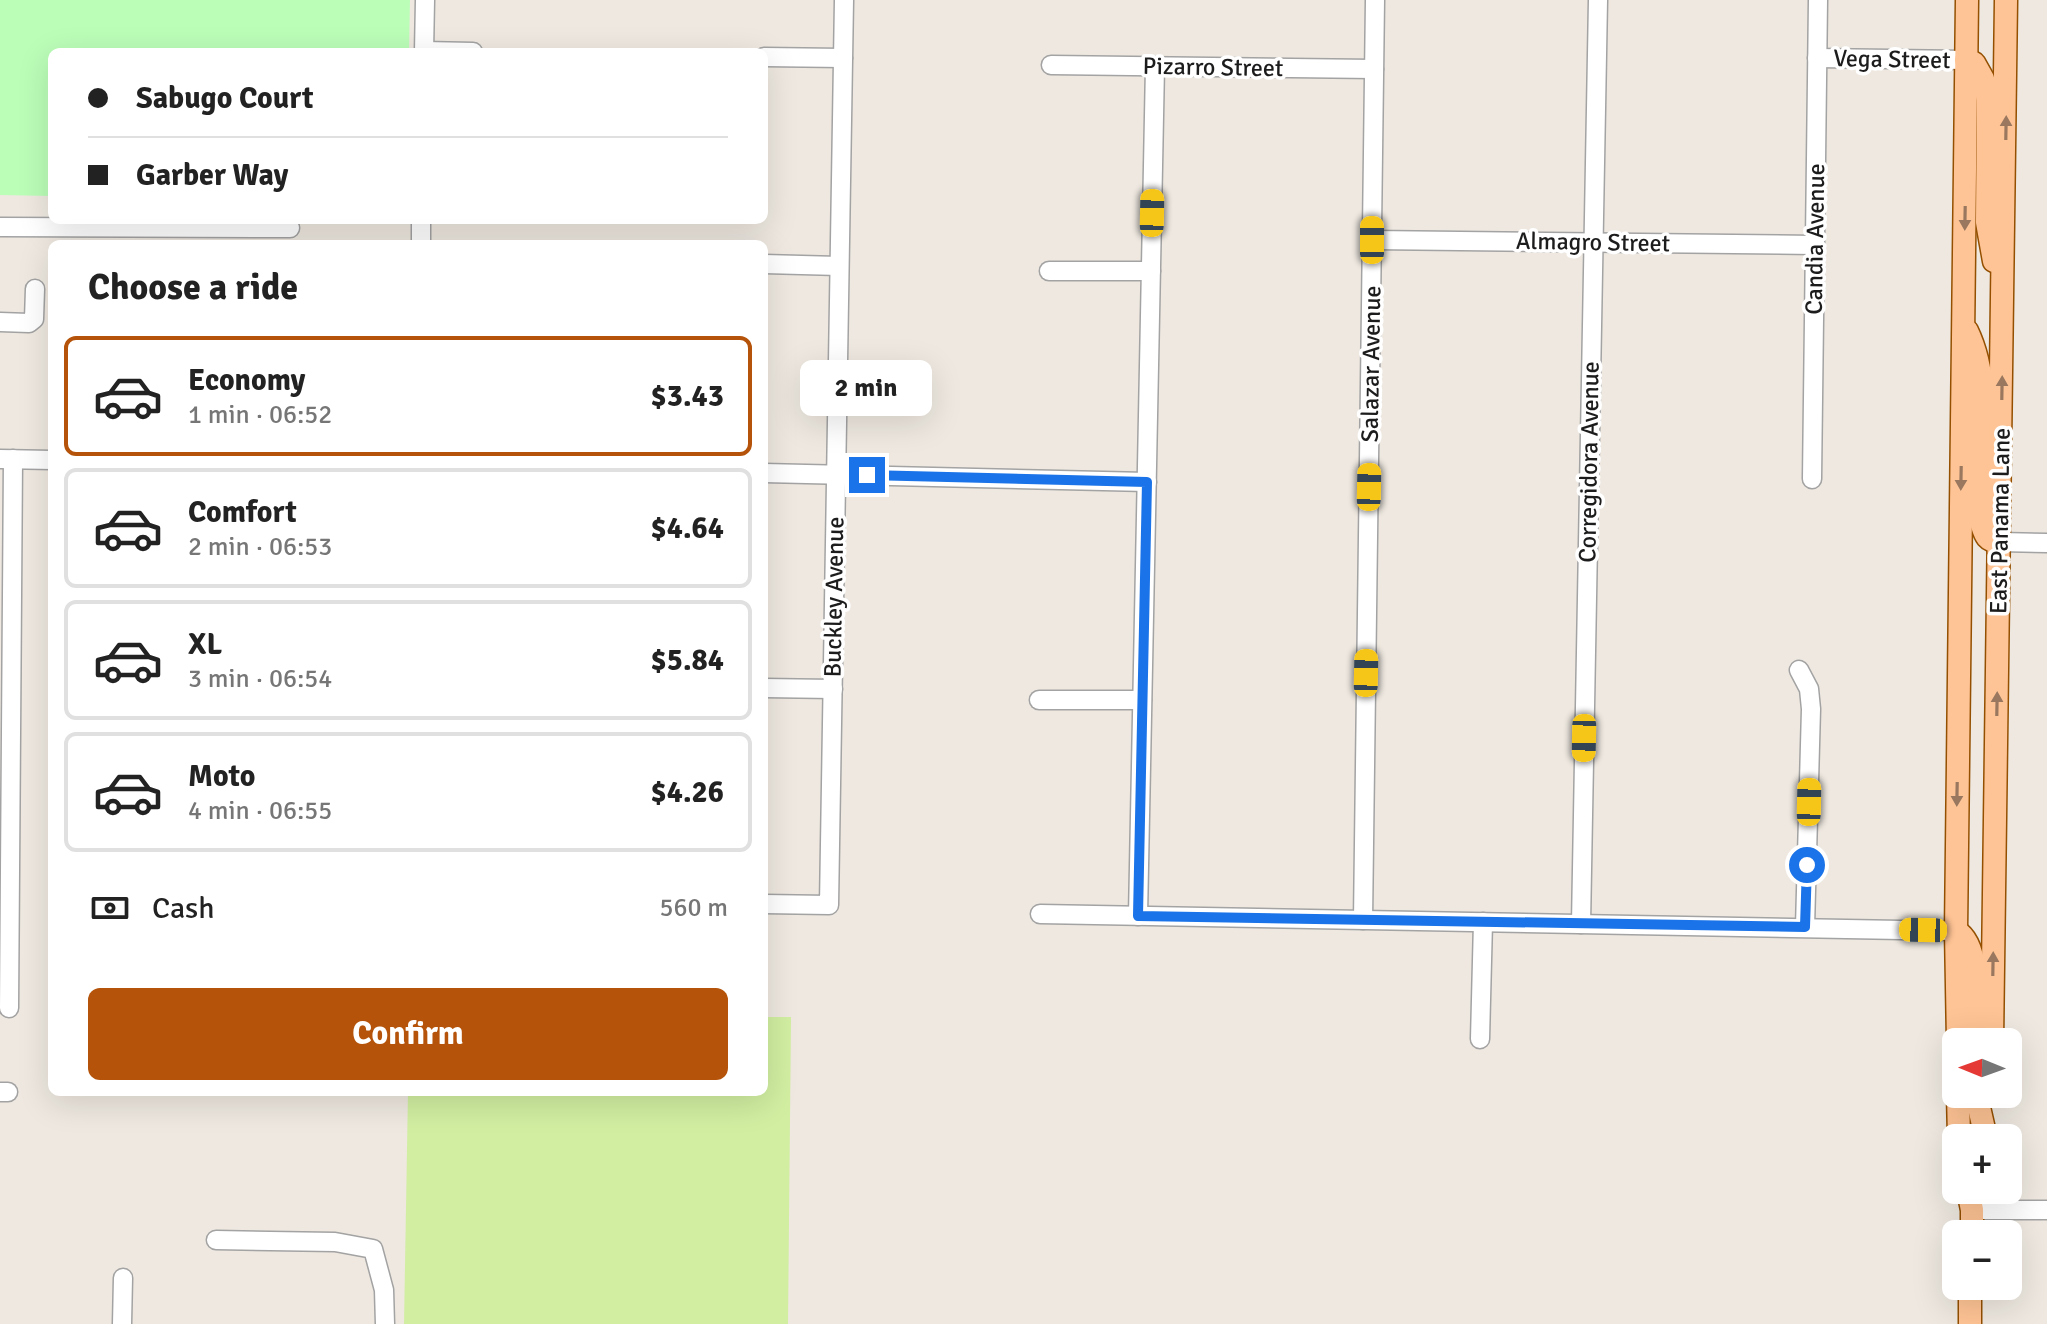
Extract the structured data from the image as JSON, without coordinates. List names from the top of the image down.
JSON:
{
  "streets": {
    "main road": ["East Panama Lane"],
    "street": [
      "Vega Street",
      "Pizarro Street",
      "Candia Avenue",
      "Almagro Street",
      "Salazar Avenue",
      "Corregidora Avenue",
      "Buckley Avenue"
    ]
  },
  "crossings": [
    ["Vega Street", "Candia Avenue"],
    ["Vega Street", "East Panama Lane"],
    ["Pizarro Street", "Salazar Avenue"],
    ["Candia Avenue", "Almagro Street"],
    ["Almagro Street", "Salazar Avenue"],
    ["Almagro Street", "Corregidora Avenue"]
  ],
  "north": "left",
  "page": {
    "banner": ["Sabugo Court", "Garber Way"],
    "heading": "Choose a ride",
    "list": [
      {
        "name": "Economy",
        "note": "1 min · 06:52",
        "value": "$3.43"
      },
      {
        "name": "Comfort",
        "note": "2 min · 06:53",
        "value": "$4.64"
      },
      {
        "name": "XL",
        "note": "3 min · 06:54",
        "value": "$5.84"
      },
      {
        "name": "Moto",
        "note": "4 min · 06:55",
        "value": "$4.26"
      }
    ],
    "bubble": "2 min",
    "pay": ["Cash", "560 m"],
    "buttons": "Confirm",
    "map_buttons": ["+", "−"]
  }
}
